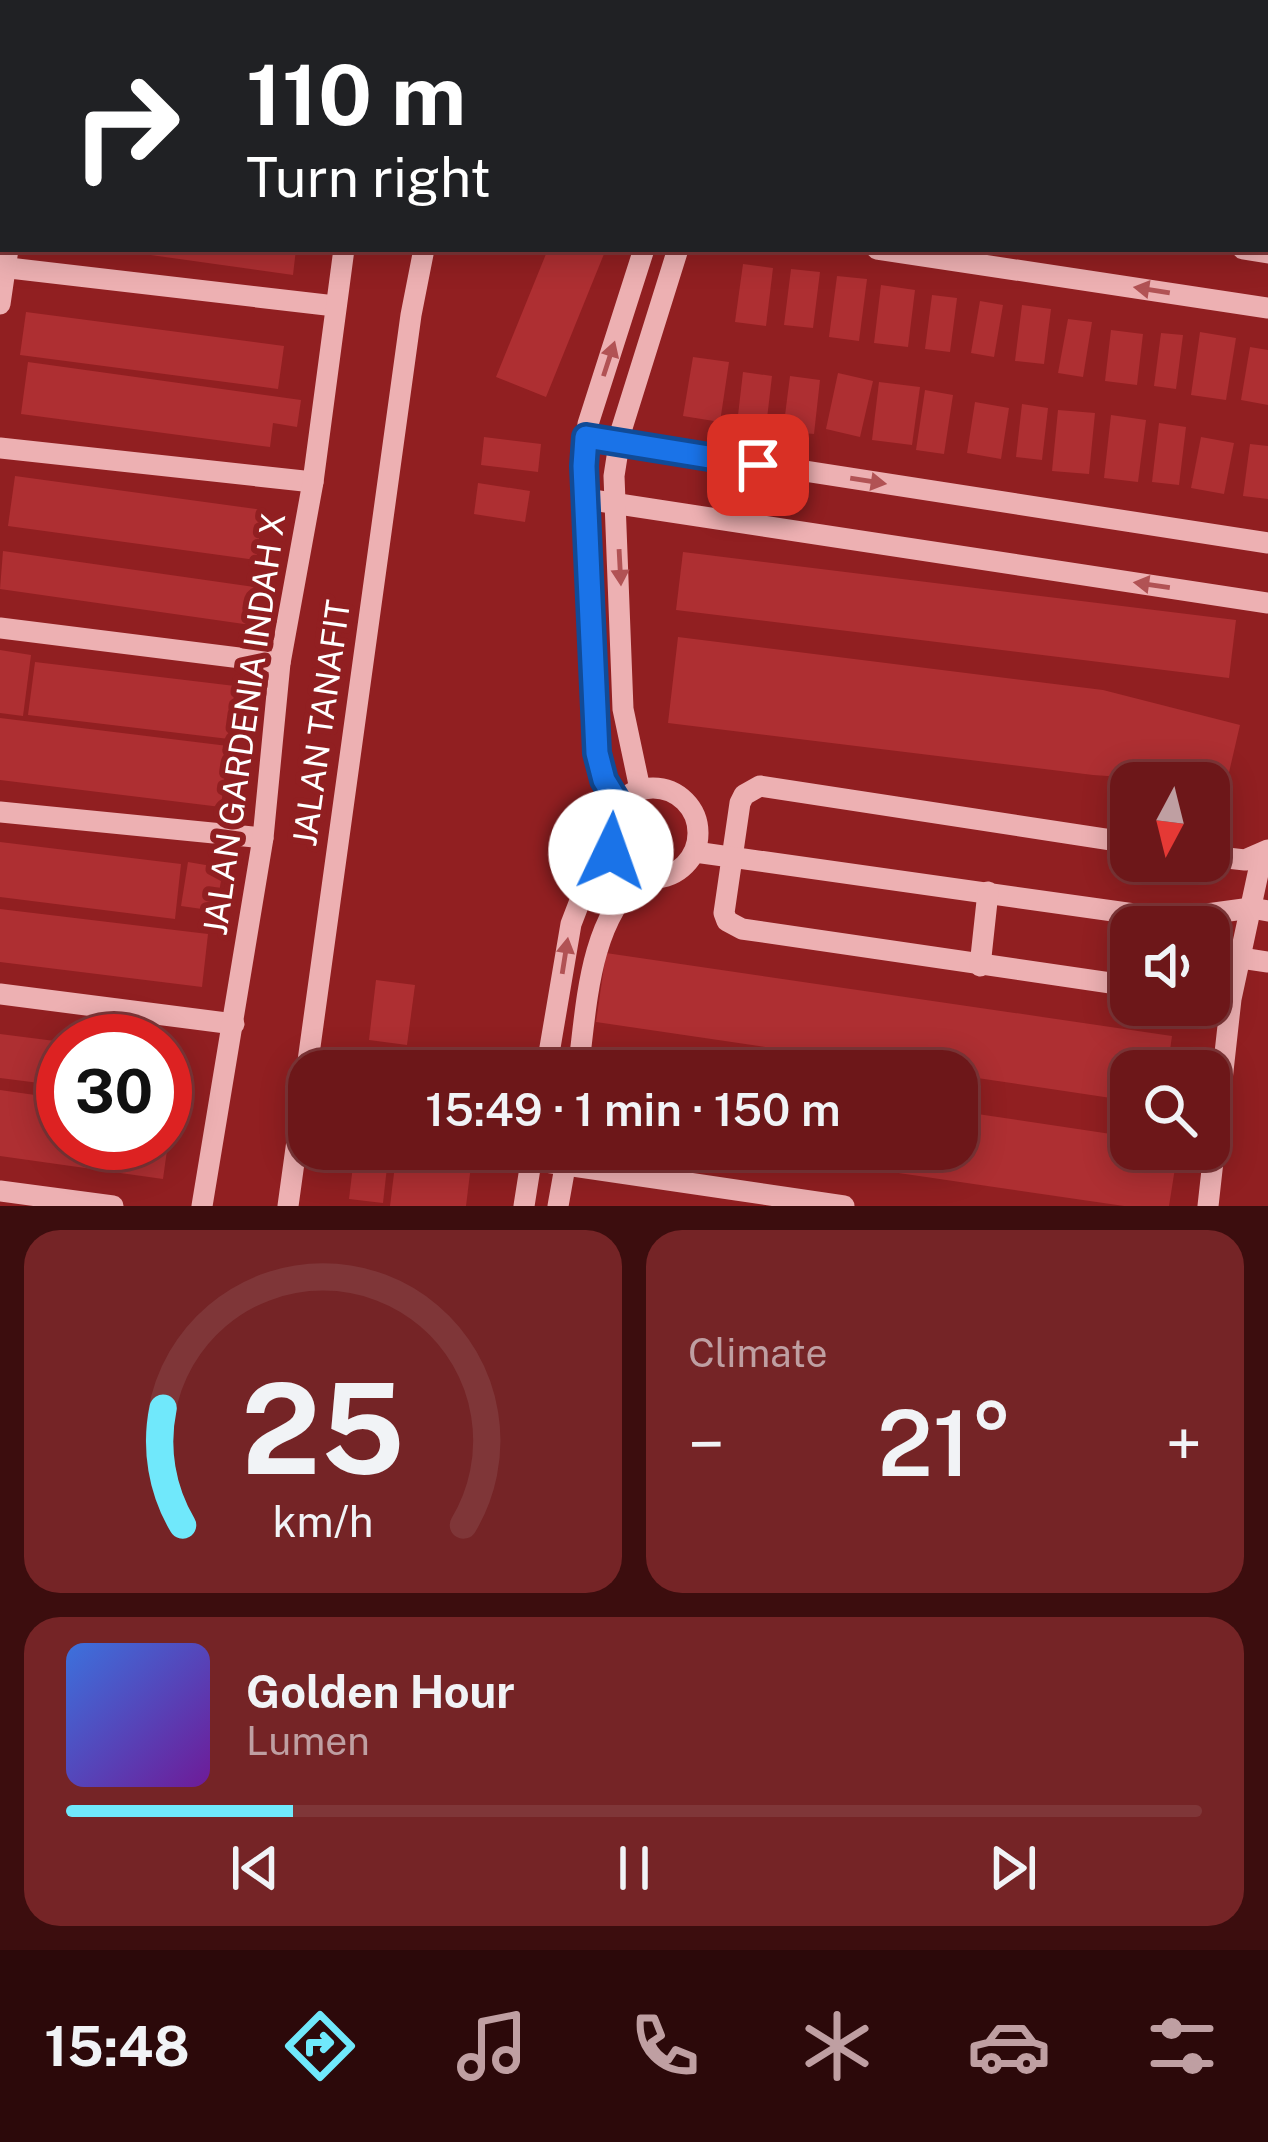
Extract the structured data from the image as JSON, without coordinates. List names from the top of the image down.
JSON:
{
  "streets": {
    "street": ["JALAN TANAFIT", "JALAN GARDENIA INDAH X"]
  },
  "north": "bottom",
  "page": {
    "turn": ["110 m", "Turn right"],
    "limit": "30",
    "trip": "15:49 · 1 min · 150 m",
    "tile": "Climate",
    "heat": ["−", "21°", "+"],
    "song": ["Golden Hour", "Lumen"],
    "tabs": "15:48",
    "gauge": ["25", "km/h"]
  }
}
